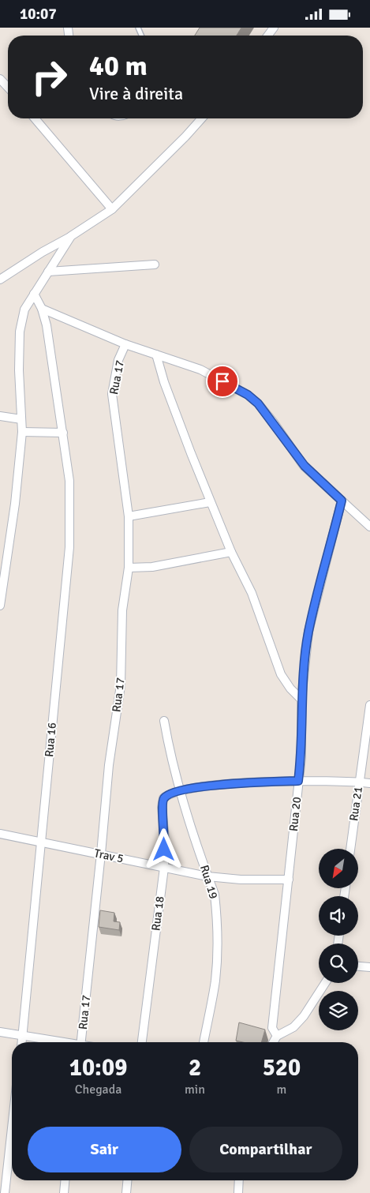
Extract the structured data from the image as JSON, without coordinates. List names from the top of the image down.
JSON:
{
  "streets": {
    "street": [
      "Rua 17",
      "Rua 16",
      "Rua 21",
      "Rua 20",
      "Trav 5",
      "Rua 19",
      "Rua 18"
    ]
  },
  "crossings": [
    ["Rua 17", "Trav 5"],
    ["Rua 16", "Trav 5"],
    ["Rua 20", "Trav 5"],
    ["Trav 5", "Rua 19"],
    ["Trav 5", "Rua 18"],
    ["Rua 19", "Rua 18"]
  ],
  "north": "bottom left",
  "page": {
    "status": "10:07",
    "turn": ["40 m", "Vire à direita"],
    "eta": [
      "10:09",
      "Chegada",
      "2",
      "min",
      "520",
      "m"
    ],
    "buttons": ["Sair", "Compartilhar"]
  }
}
